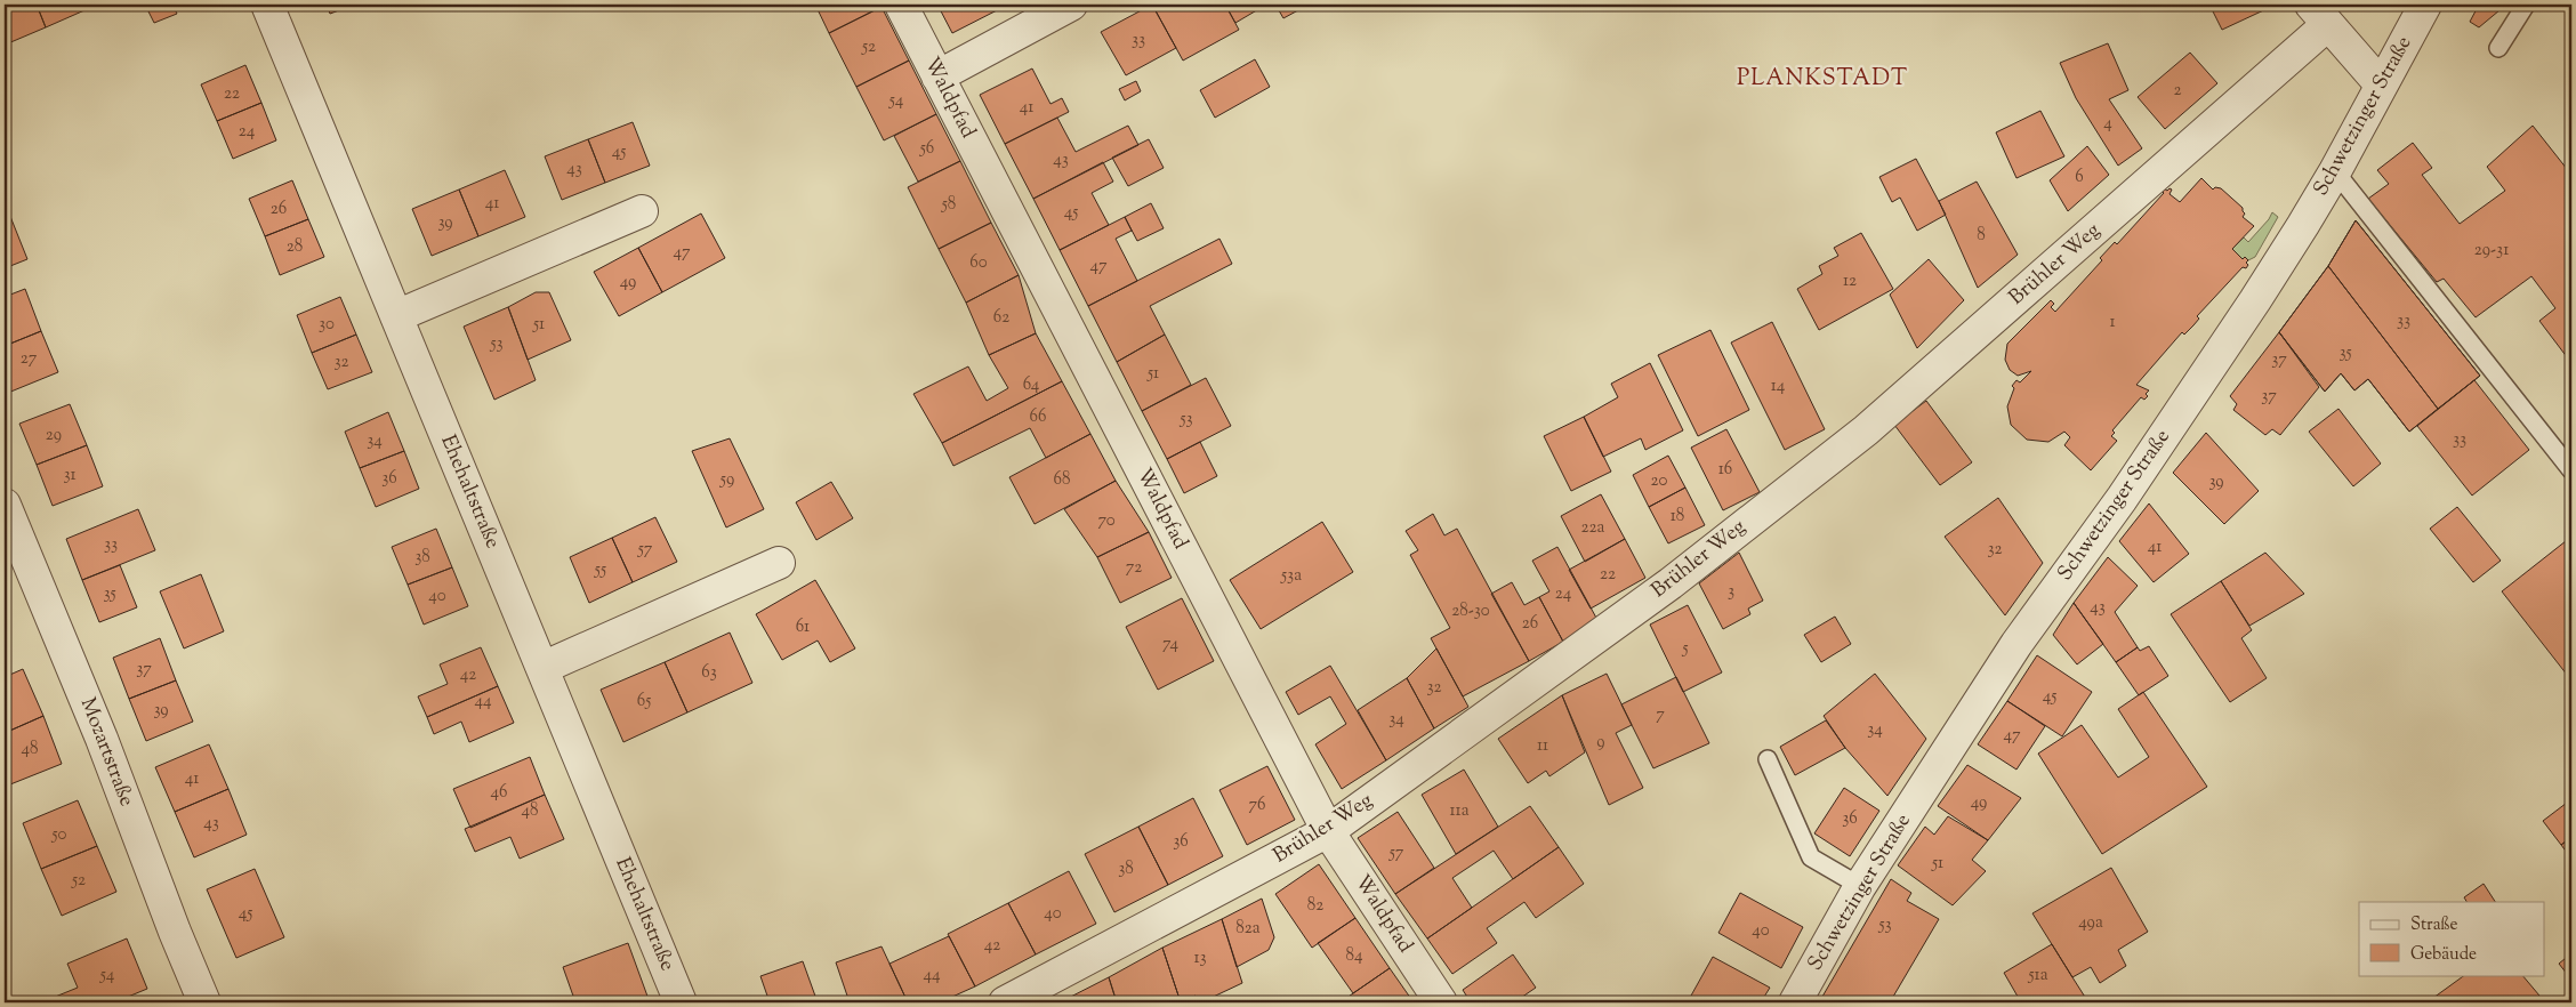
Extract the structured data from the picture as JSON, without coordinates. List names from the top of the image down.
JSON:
{
  "streets": {
    "street": [
      "Waldpfad",
      "Schwetzinger Straße",
      "Brühler Weg",
      "Ehehaltstraße",
      "Mozartstraße"
    ]
  },
  "crossings": [
    ["Waldpfad", "Brühler Weg"]
  ],
  "districts": ["PLANKSTADT"],
  "house_numbers": [
    "33",
    "52",
    "2",
    "22",
    "54",
    "41",
    "4",
    "24",
    "56",
    "45",
    "43",
    "43",
    "6",
    "41",
    "58",
    "26",
    "45",
    "39",
    "8",
    "28",
    "29-31",
    "47",
    "60",
    "47",
    "12",
    "49",
    "62",
    "33",
    "1",
    "30",
    "51",
    "53",
    "35",
    "27",
    "37",
    "32",
    "51",
    "64",
    "14",
    "37",
    "66",
    "53",
    "29",
    "33",
    "34",
    "16",
    "31",
    "36",
    "59",
    "68",
    "20",
    "39",
    "18",
    "70",
    "22a",
    "33",
    "41",
    "57",
    "32",
    "38",
    "72",
    "55",
    "22",
    "53a",
    "3",
    "35",
    "24",
    "40",
    "43",
    "28-30",
    "26",
    "61",
    "74",
    "5",
    "37",
    "63",
    "42",
    "32",
    "45",
    "44",
    "65",
    "39",
    "7",
    "34",
    "34",
    "47",
    "9",
    "11",
    "48",
    "41",
    "46",
    "49",
    "76",
    "48",
    "11a",
    "36",
    "43",
    "50",
    "36",
    "57",
    "51",
    "38",
    "52",
    "82",
    "45",
    "40",
    "49a",
    "53",
    "82a",
    "40",
    "42",
    "84",
    "13",
    "54",
    "44",
    "51a"
  ],
  "legend": ["Straße", "Gebäude"]
}
